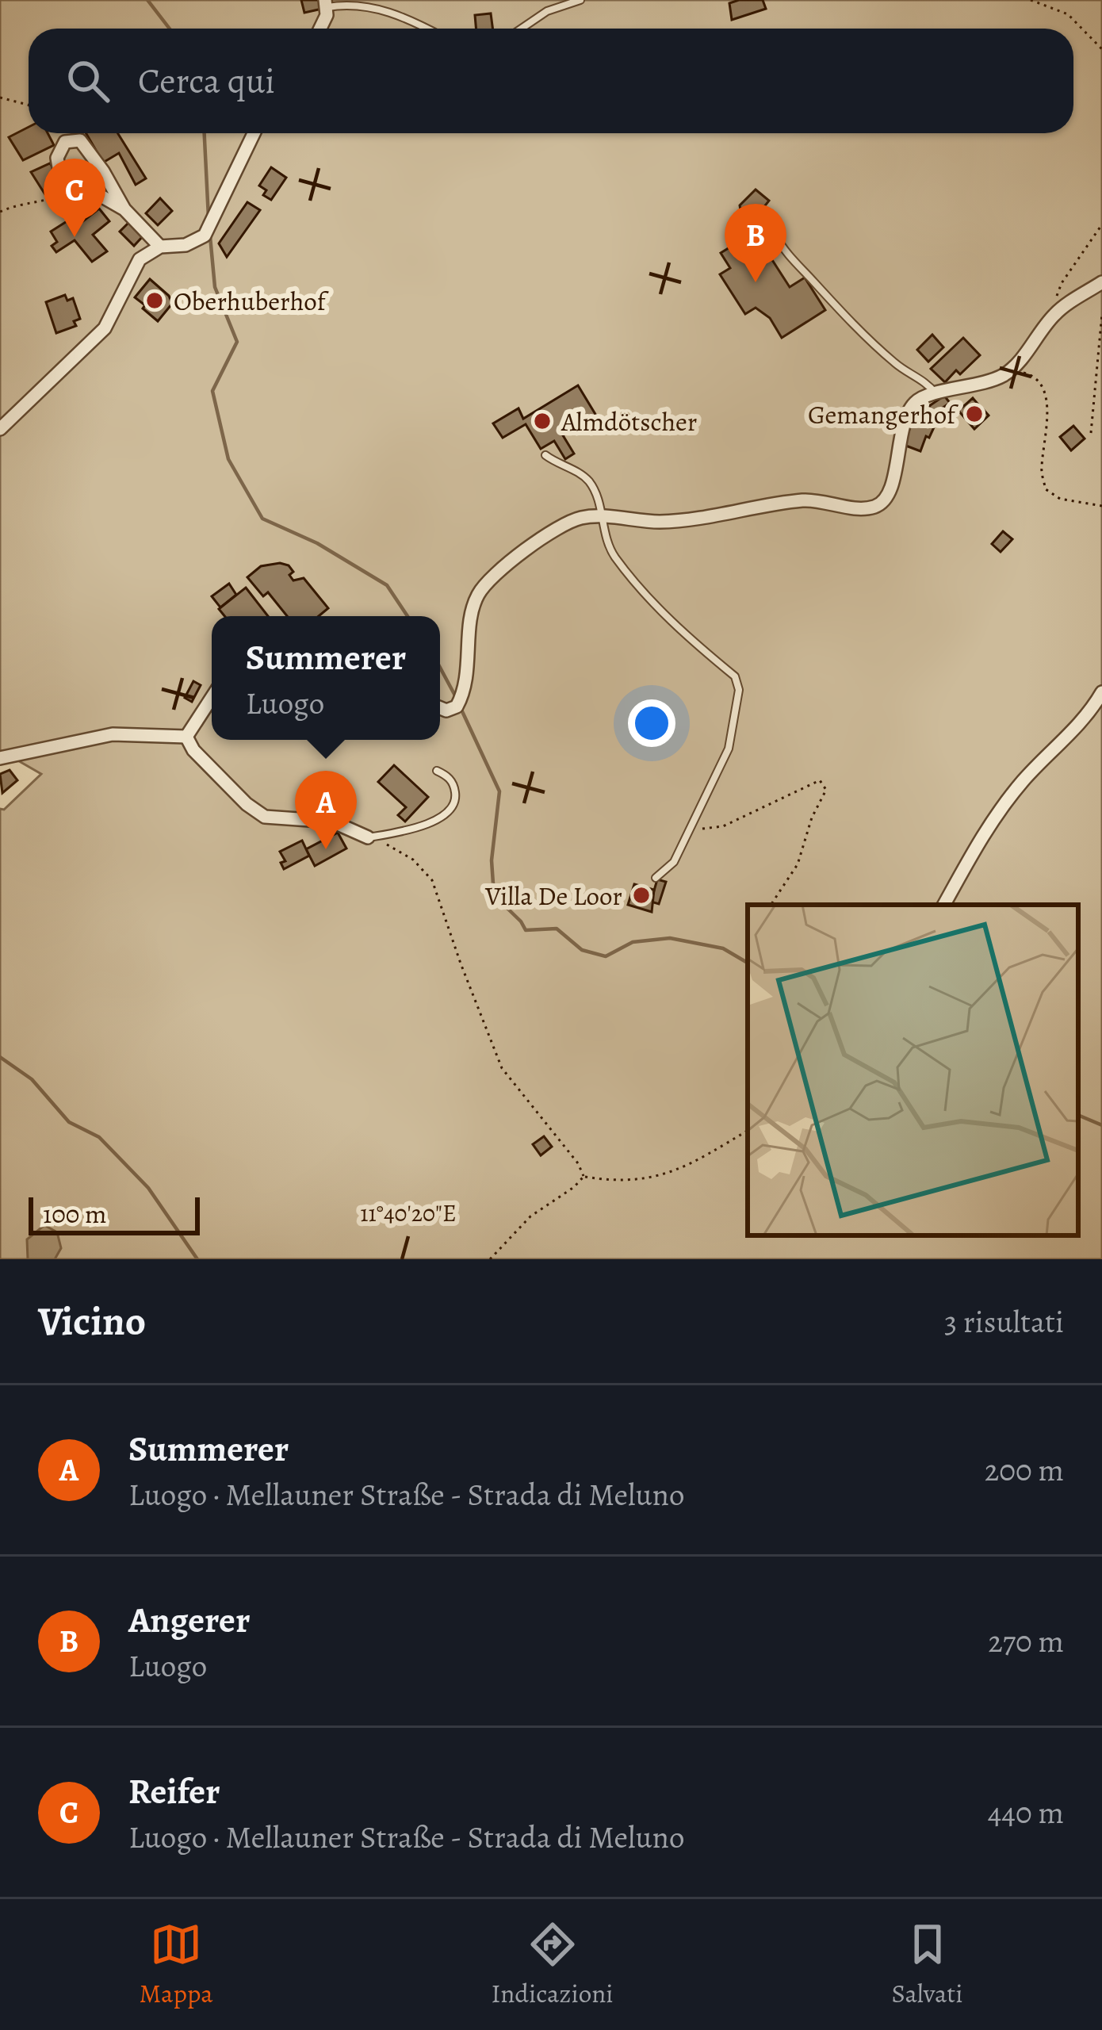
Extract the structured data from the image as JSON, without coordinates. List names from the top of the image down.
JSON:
{
  "places": [
    "Oberhuberhof",
    "Gemangerhof",
    "Almdötscher",
    "Villa De Loor"
  ],
  "scale_bar": "100 m",
  "page": {
    "search": "Cerca qui",
    "pins": ["C", "B", "A"],
    "popup": ["Summerer", "Luogo"],
    "scale": "100 m",
    "heading": ["Vicino", "3 risultati"],
    "list": [
      {
        "mark": "A",
        "name": "Summerer",
        "note": "Luogo · Mellauner Straße - Strada di Meluno",
        "value": "200 m"
      },
      {
        "mark": "B",
        "name": "Angerer",
        "note": "Luogo",
        "value": "270 m"
      },
      {
        "mark": "C",
        "name": "Reifer",
        "note": "Luogo · Mellauner Straße - Strada di Meluno",
        "value": "440 m"
      }
    ],
    "nav": ["Mappa", "Indicazioni", "Salvati"]
  },
  "coordinates": ["11°40'20\"E"]
}
